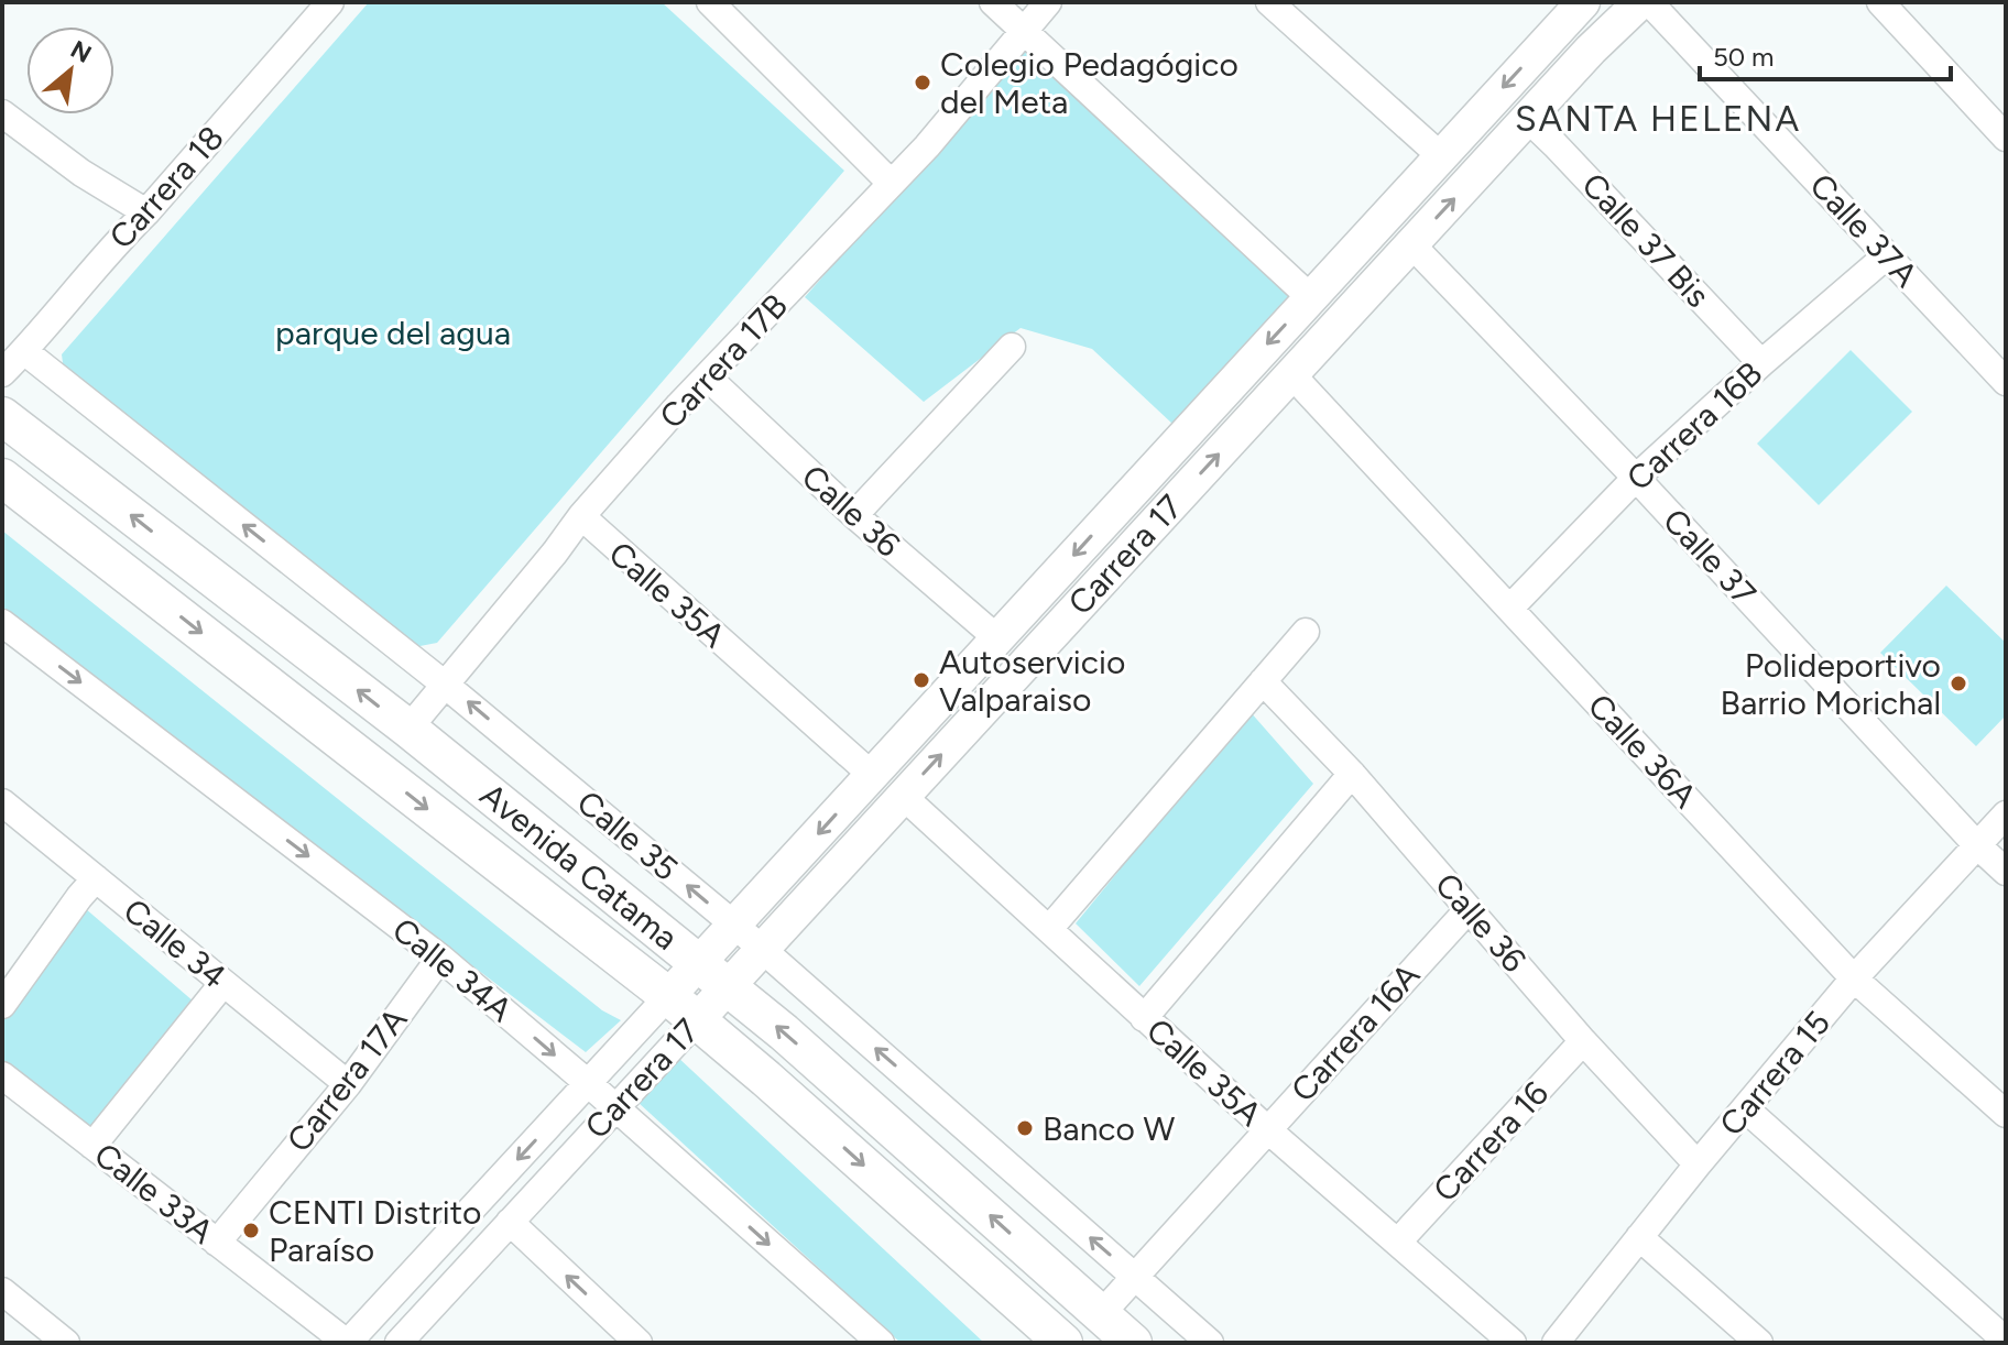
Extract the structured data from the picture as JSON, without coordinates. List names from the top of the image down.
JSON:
{
  "streets": {
    "main road": ["Avenida Catama"],
    "street": [
      "Carrera 18",
      "Calle 37A",
      "Calle 37 Bis",
      "Carrera 17B",
      "Carrera 16B",
      "Calle 36",
      "Carrera 17",
      "Calle 37",
      "Calle 35A",
      "Calle 36A",
      "Calle 35",
      "Calle 34",
      "Calle 34A",
      "Carrera 16A",
      "Carrera 15",
      "Carrera 17A",
      "Carrera 16",
      "Calle 33A"
    ]
  },
  "crossings": [
    ["Carrera 18", "Calle 35"],
    ["Calle 37A", "Carrera 16B"],
    ["Calle 37 Bis", "Carrera 16B"],
    ["Calle 37 Bis", "Carrera 17"],
    ["Carrera 17B", "Calle 36"],
    ["Carrera 17B", "Calle 35A"],
    ["Carrera 17B", "Calle 35"],
    ["Carrera 17B", "Avenida Catama"],
    ["Carrera 16B", "Calle 37"],
    ["Carrera 16B", "Calle 36A"],
    ["Calle 36", "Carrera 17"],
    ["Calle 36", "Carrera 16A"],
    ["Calle 36", "Carrera 15"],
    ["Calle 36", "Carrera 16"],
    ["Carrera 17", "Calle 37"],
    ["Carrera 17", "Calle 35A"],
    ["Carrera 17", "Calle 36A"],
    ["Carrera 17", "Calle 35"],
    ["Carrera 17", "Avenida Catama"],
    ["Carrera 17", "Calle 34A"],
    ["Carrera 17", "Calle 33A"],
    ["Calle 37", "Carrera 15"],
    ["Calle 35A", "Carrera 16A"],
    ["Calle 35A", "Carrera 16"],
    ["Calle 36A", "Carrera 15"],
    ["Calle 35", "Carrera 16A"],
    ["Avenida Catama", "Carrera 16A"],
    ["Calle 34", "Carrera 17A"],
    ["Calle 34A", "Carrera 17A"],
    ["Carrera 17A", "Calle 33A"]
  ],
  "one_way": ["Calle 35", "Calle 34A"],
  "districts": ["SANTA HELENA"],
  "parks": ["parque del agua"],
  "places": [
    "Colegio Pedagógico del Meta",
    "Autoservicio Valparaiso",
    "Polideportivo Barrio Morichal",
    "Banco W",
    "CENTI Distrito Paraíso"
  ],
  "scale_bar": "50 m",
  "north": "top right"
}
